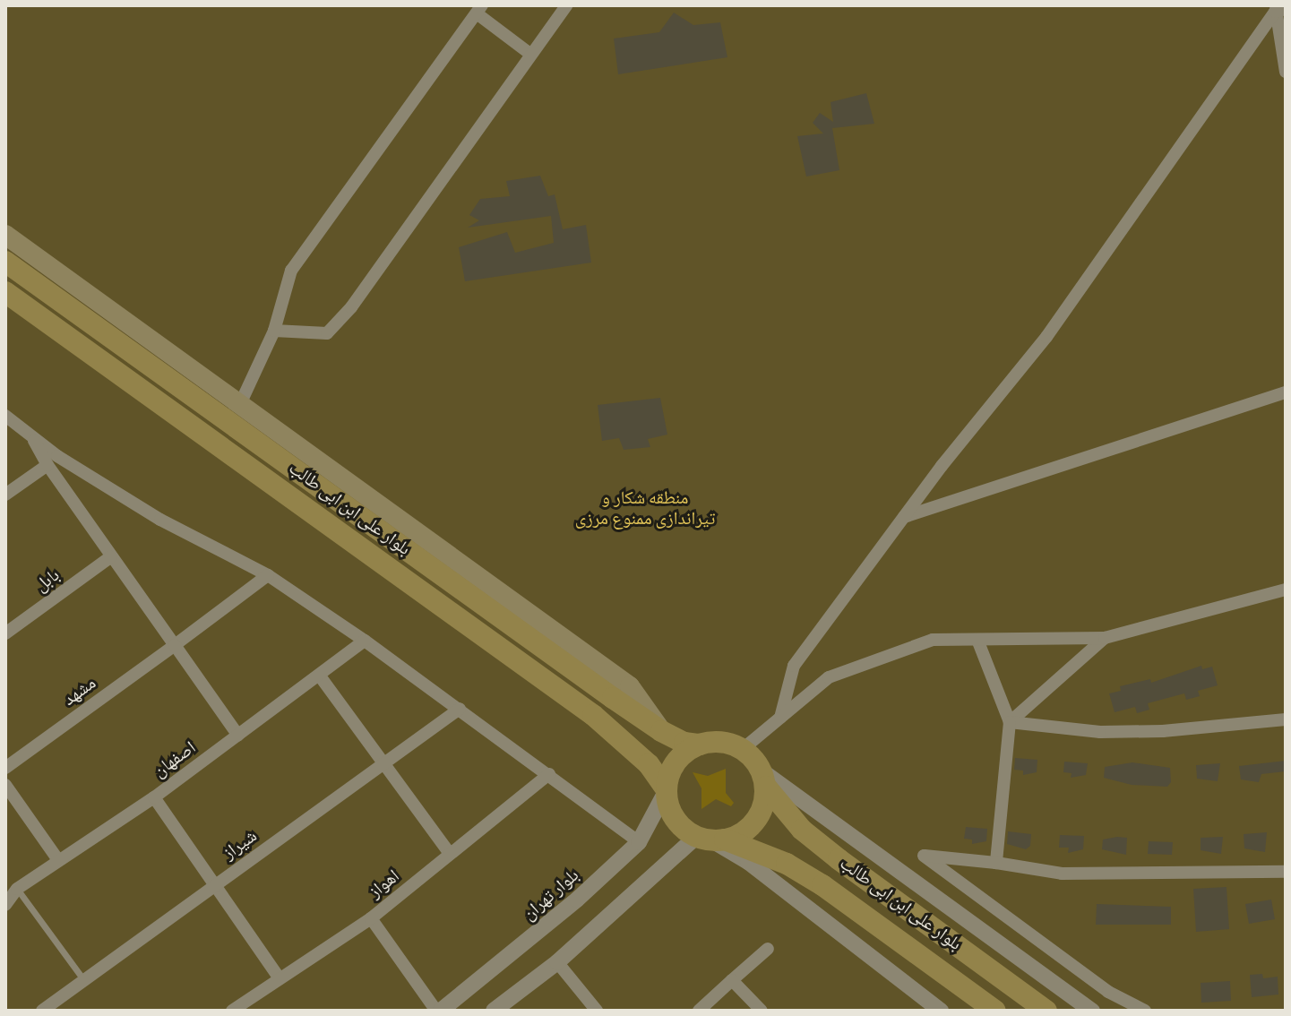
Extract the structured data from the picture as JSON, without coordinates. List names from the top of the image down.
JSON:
{
  "streets": {
    "main road": ["بلوار علی ابن ابی طالب"],
    "street": [
      "بابل",
      "مشهد",
      "اصفهان",
      "شیراز",
      "اهواز",
      "بلوار تهران"
    ]
  },
  "crossings": [
    ["بلوار علی ابن ابی طالب", "بلوار تهران"]
  ],
  "parks": ["منطقه شکار و تیراندازی ممنوع مرزی"]
}
